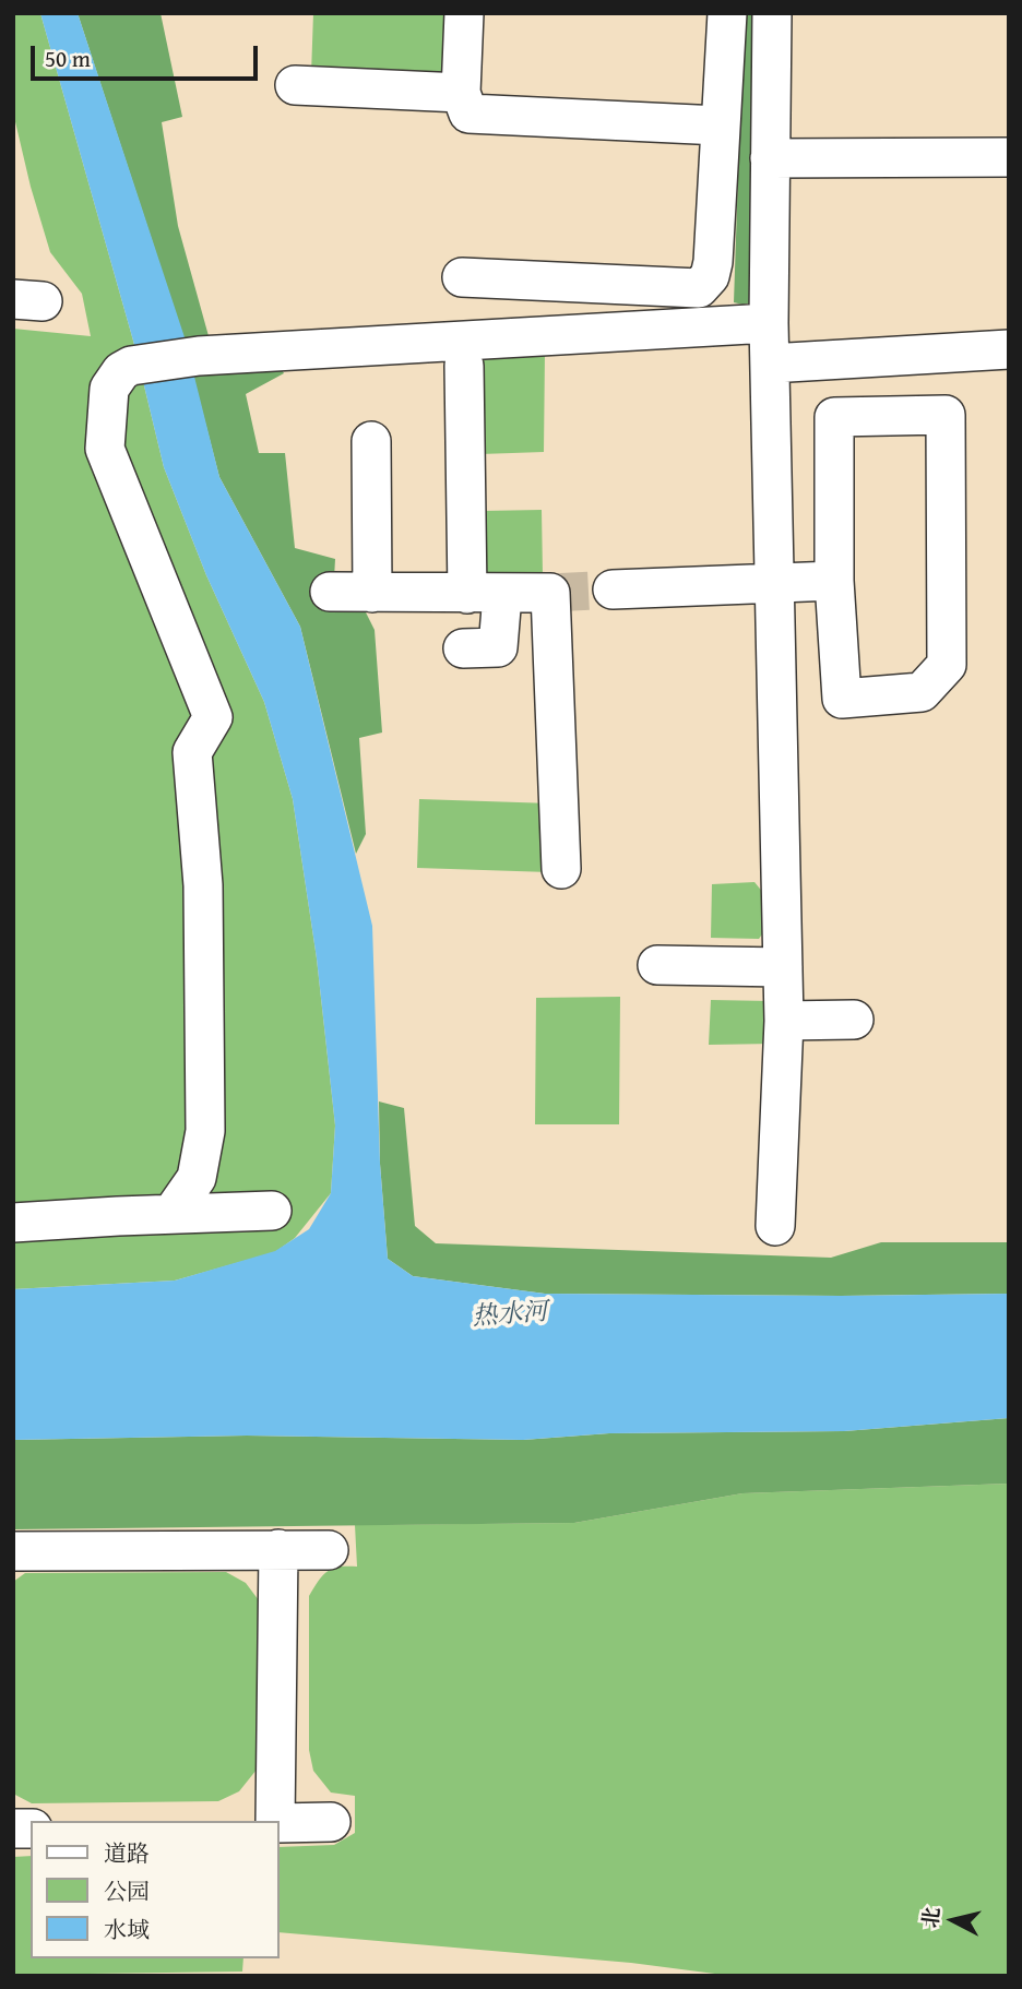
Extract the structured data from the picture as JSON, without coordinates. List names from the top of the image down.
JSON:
{
  "water": ["热水河"],
  "legend": ["道路", "公园", "水域"],
  "scale_bar": "50 m",
  "north": "left"
}
